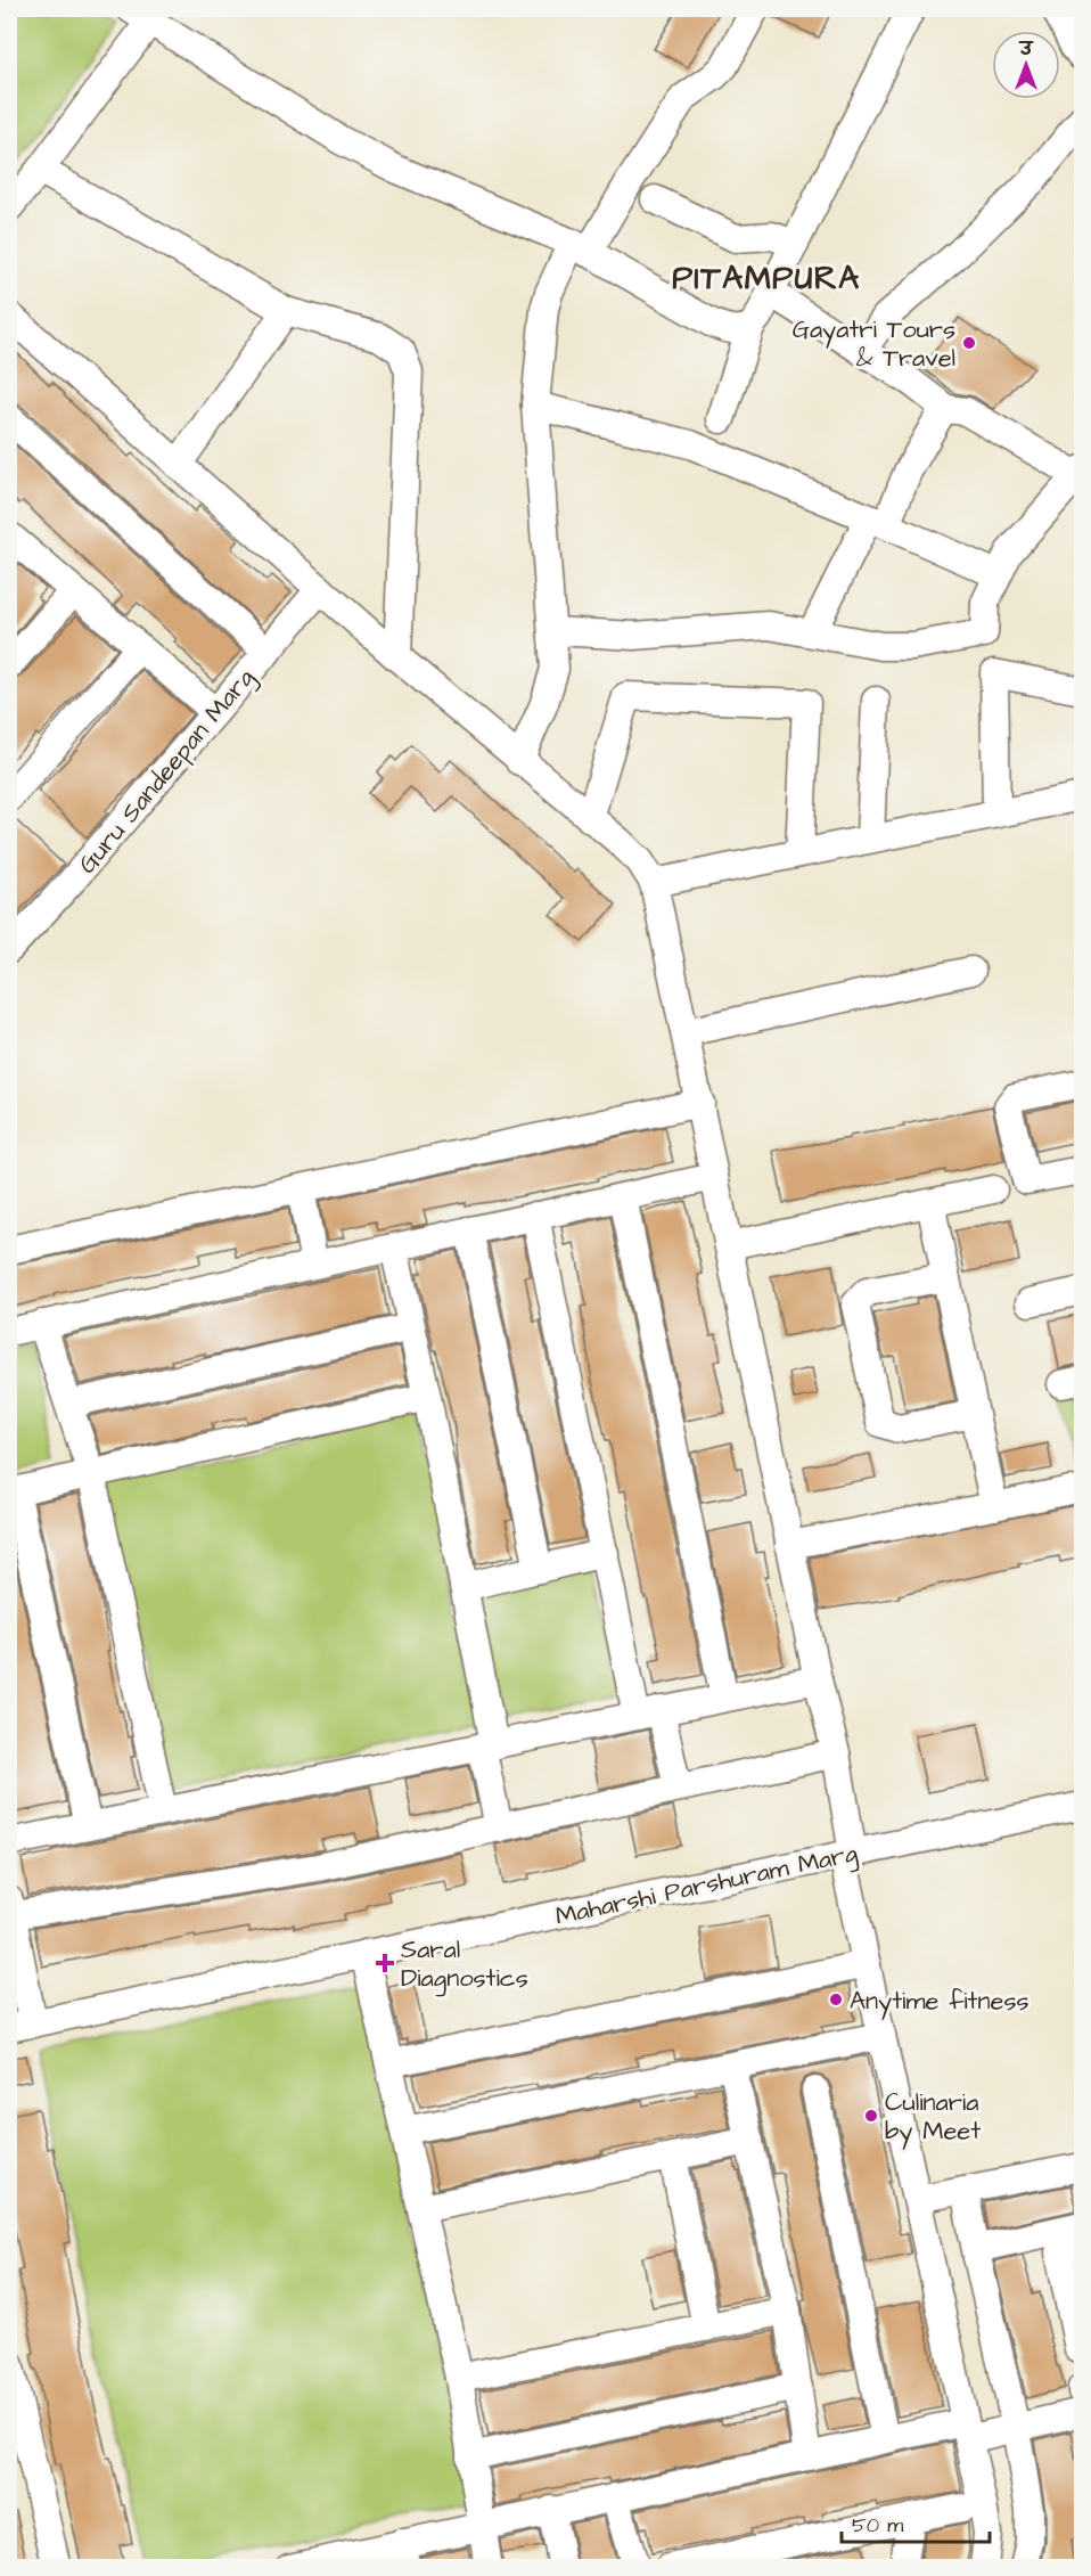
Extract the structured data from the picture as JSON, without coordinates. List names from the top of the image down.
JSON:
{
  "streets": {
    "street": ["Guru Sandeepan Marg", "Maharshi Parshuram Marg"]
  },
  "districts": ["PITAMPURA"],
  "places": {
    "other": ["Gayatri Tours & Travel", "Anytime fitness", "Culinaria by Meet"],
    "health": ["Saral Diagnostics"]
  },
  "scale_bar": "50 m",
  "north": "top"
}
